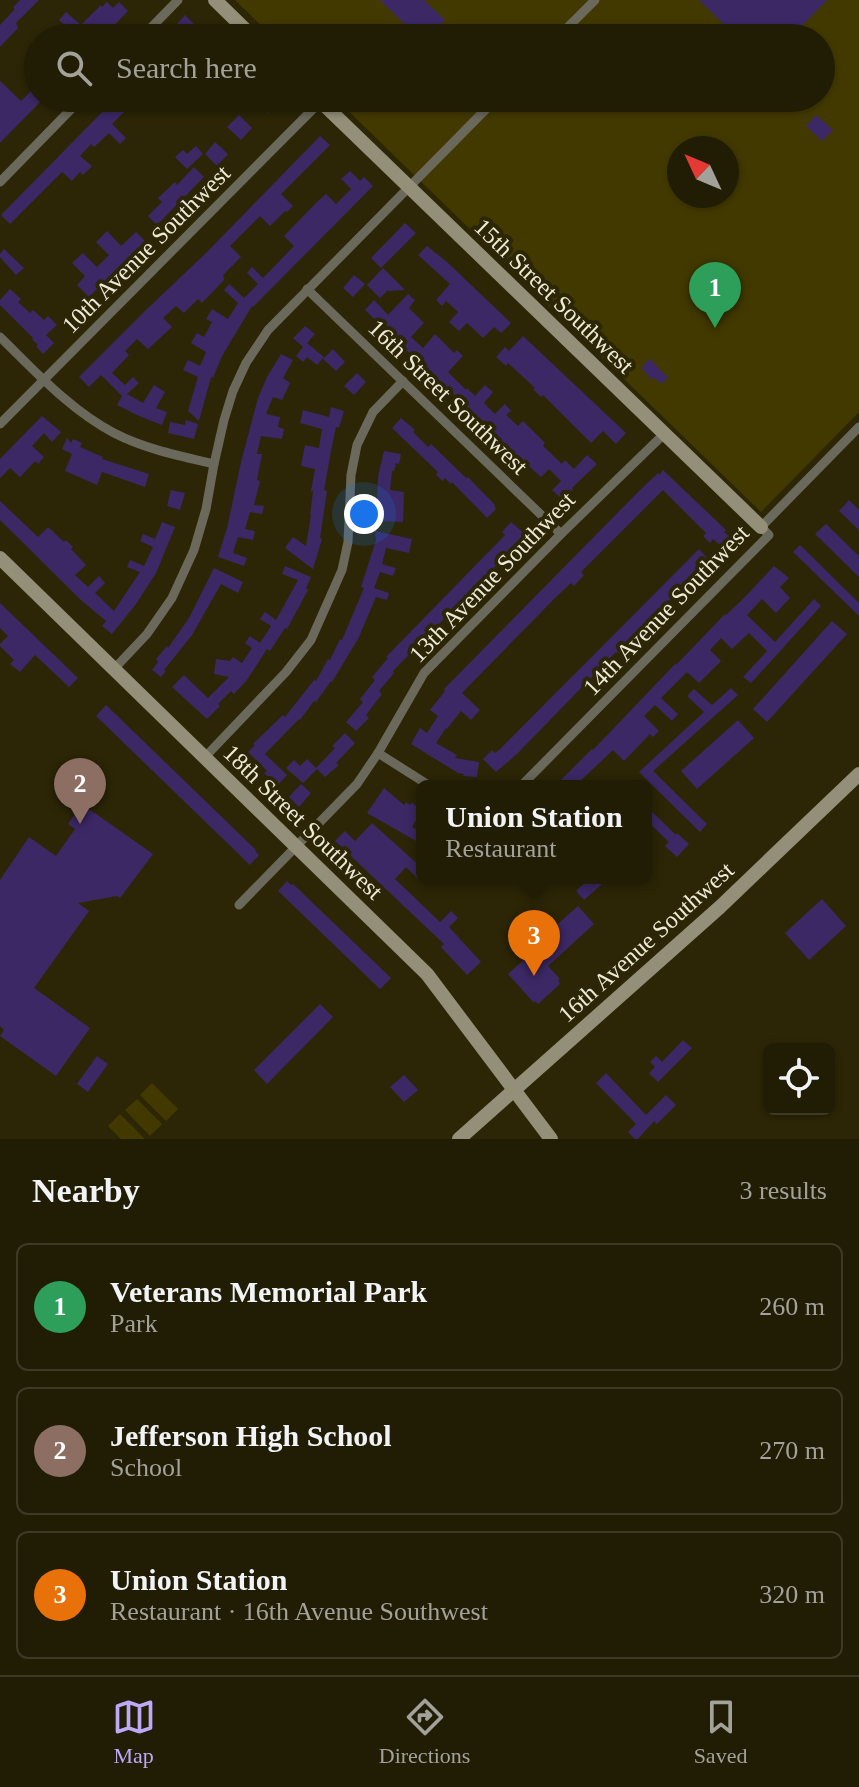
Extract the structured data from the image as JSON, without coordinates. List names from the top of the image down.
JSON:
{
  "streets": {
    "street": [
      "10th Avenue Southwest",
      "15th Street Southwest",
      "16th Street Southwest",
      "13th Avenue Southwest",
      "14th Avenue Southwest",
      "18th Street Southwest",
      "16th Avenue Southwest"
    ]
  },
  "crossings": [
    ["15th Street Southwest", "13th Avenue Southwest"],
    ["15th Street Southwest", "14th Avenue Southwest"],
    ["16th Street Southwest", "13th Avenue Southwest"],
    ["13th Avenue Southwest", "18th Street Southwest"],
    ["18th Street Southwest", "16th Avenue Southwest"]
  ],
  "north": "top left",
  "page": {
    "search": "Search here",
    "pins": ["1", "2", "3"],
    "popup": ["Union Station", "Restaurant"],
    "heading": ["Nearby", "3 results"],
    "list": [
      {
        "mark": "1",
        "name": "Veterans Memorial Park",
        "note": "Park",
        "value": "260 m"
      },
      {
        "mark": "2",
        "name": "Jefferson High School",
        "note": "School",
        "value": "270 m"
      },
      {
        "mark": "3",
        "name": "Union Station",
        "note": "Restaurant · 16th Avenue Southwest",
        "value": "320 m"
      }
    ],
    "nav": ["Map", "Directions", "Saved"]
  }
}
